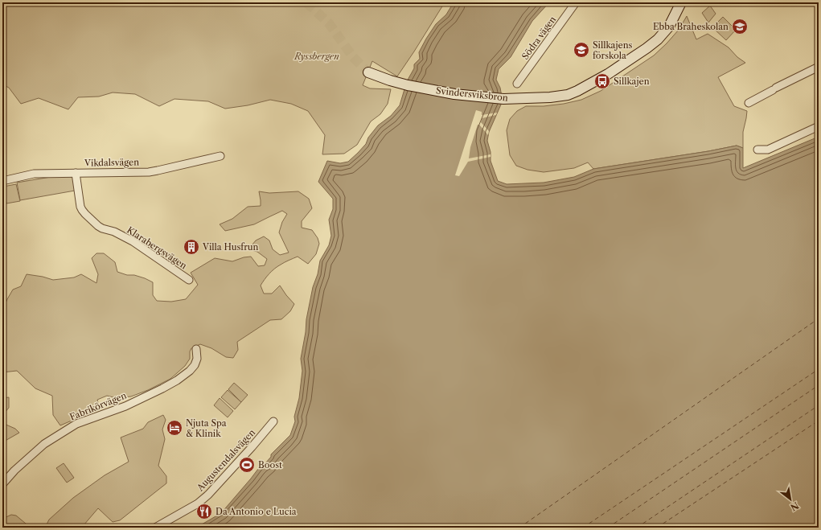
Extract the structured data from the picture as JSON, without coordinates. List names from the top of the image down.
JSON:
{
  "streets": {
    "street": [
      "Södra vägen",
      "Svindersviksbron",
      "Vikdalsvägen",
      "Klarabergsvägen",
      "Fabrikörvägen",
      "Augustendalsvägen"
    ]
  },
  "crossings": [
    ["Vikdalsvägen", "Klarabergsvägen"]
  ],
  "parks": ["Ryssbergen"],
  "places": {
    "school or university": ["Ebba Braheskolan", "Sillkajens förskola"],
    "bus stop": ["Sillkajen"],
    "building": ["Villa Husfrun"],
    "hotel": ["Njuta Spa & Klinik"],
    "sports": ["Boost"],
    "restaurant": ["Da Antonio e Lucia"]
  },
  "north": "bottom right"
}
